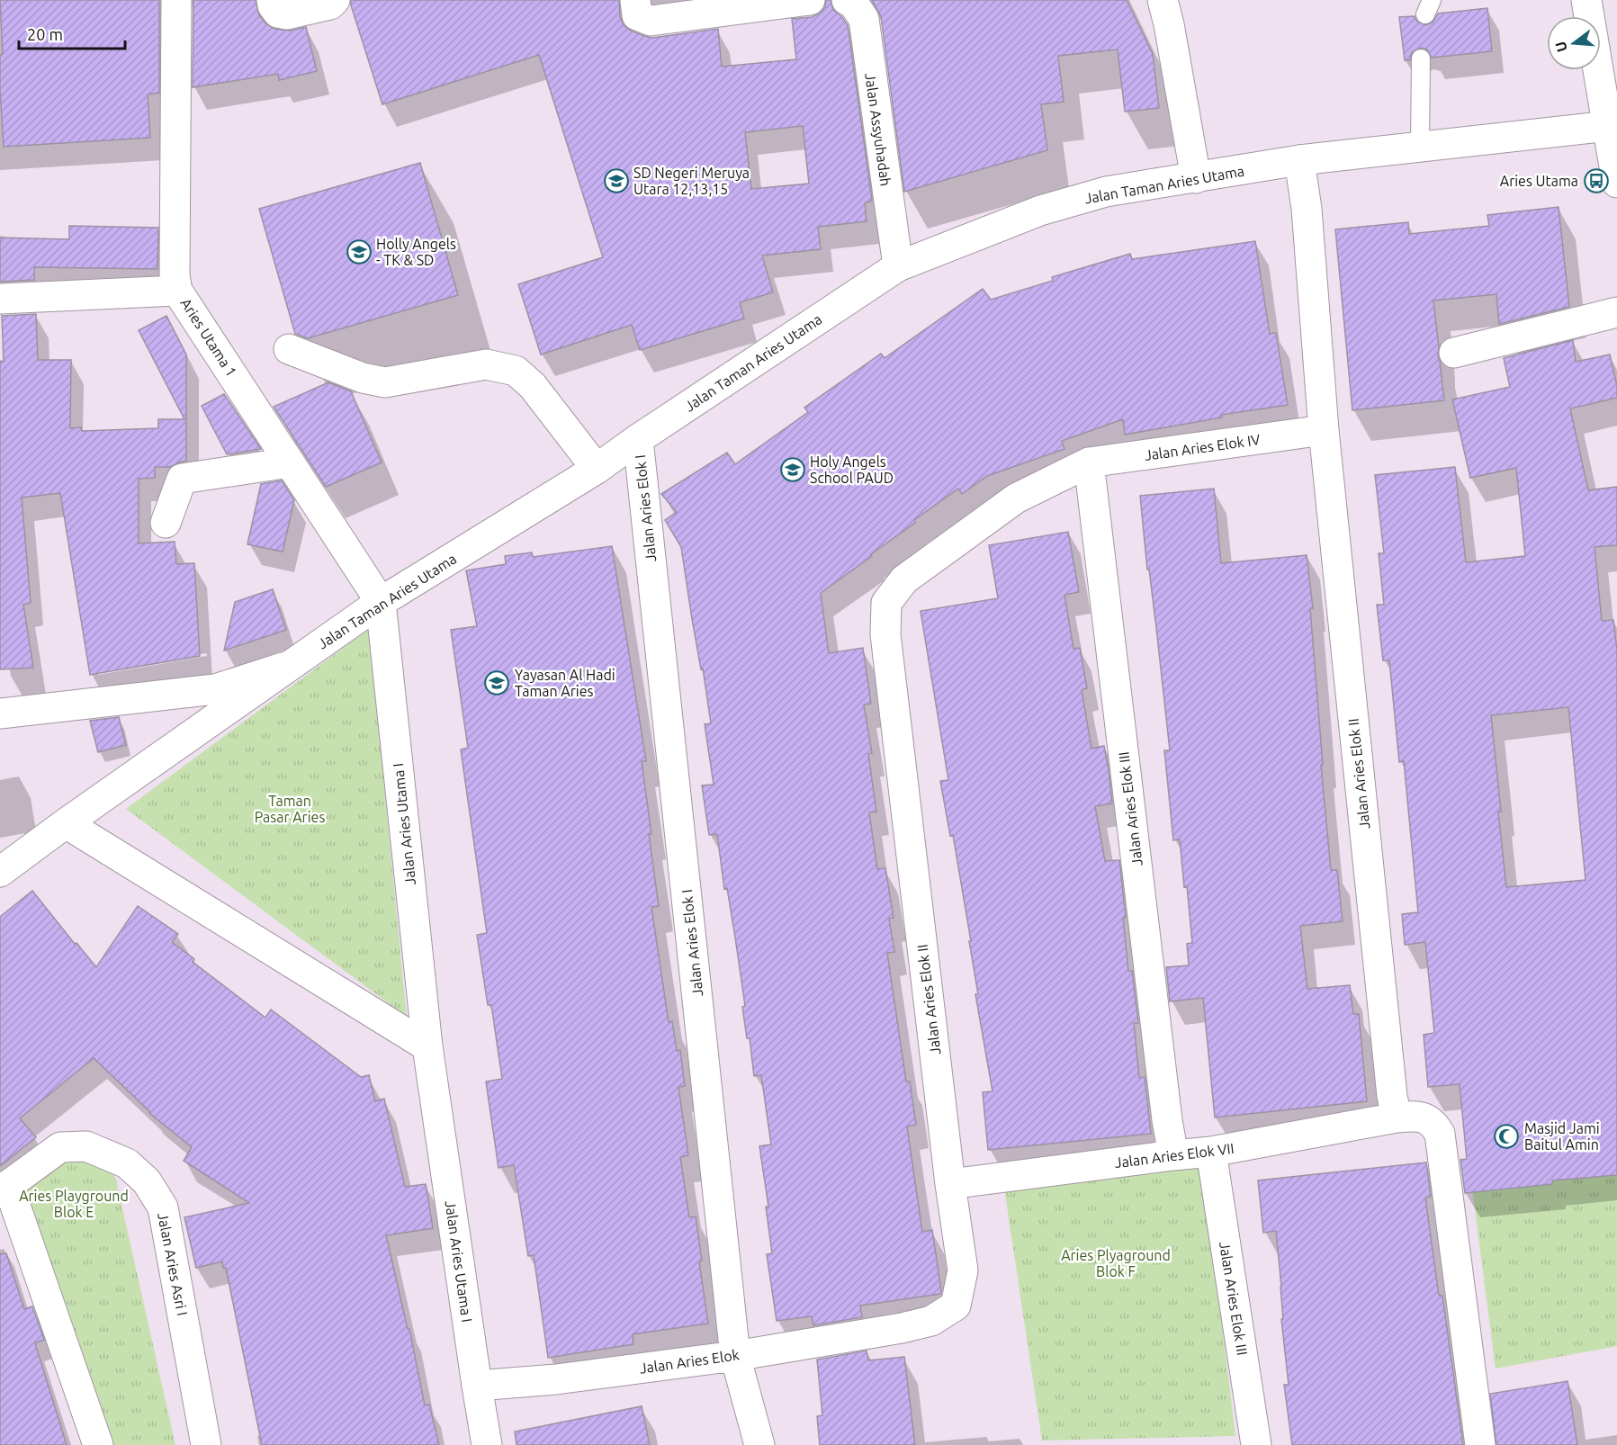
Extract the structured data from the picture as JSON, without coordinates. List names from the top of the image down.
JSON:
{
  "streets": {
    "street": [
      "Jalan Assyuhadah",
      "Jalan Taman Aries Utama",
      "Aries Utama 1",
      "Jalan Aries Elok IV",
      "Jalan Aries Elok I",
      "Jalan Aries Elok II",
      "Jalan Aries Elok III",
      "Jalan Aries Utama I",
      "Jalan Aries Elok VII",
      "Jalan Aries Asri I",
      "Jalan Aries Elok"
    ]
  },
  "crossings": [
    ["Jalan Assyuhadah", "Jalan Taman Aries Utama"],
    ["Jalan Taman Aries Utama", "Aries Utama 1"],
    ["Jalan Taman Aries Utama", "Jalan Aries Elok I"],
    ["Jalan Taman Aries Utama", "Jalan Aries Utama I"],
    ["Aries Utama 1", "Jalan Aries Utama I"],
    ["Jalan Aries Elok IV", "Jalan Aries Elok II"],
    ["Jalan Aries Elok IV", "Jalan Aries Elok III"],
    ["Jalan Aries Elok I", "Jalan Aries Elok"],
    ["Jalan Aries Elok II", "Jalan Aries Elok VII"],
    ["Jalan Aries Elok II", "Jalan Aries Elok"],
    ["Jalan Aries Elok III", "Jalan Aries Elok VII"],
    ["Jalan Aries Utama I", "Jalan Aries Elok"]
  ],
  "parks": ["Taman Pasar Aries", "Aries Playground Blok E", "Aries Plyaground Blok F"],
  "places": {
    "school or university": [
      "SD Negeri Meruya Utara 12,13,15",
      "Holly Angels - TK & SD",
      "Holy Angels School PAUD",
      "Yayasan Al Hadi Taman Aries"
    ],
    "bus stop": ["Aries Utama"],
    "mosque": ["Masjid Jami Baitul Amin"]
  },
  "scale_bar": "20 m",
  "north": "left"
}
